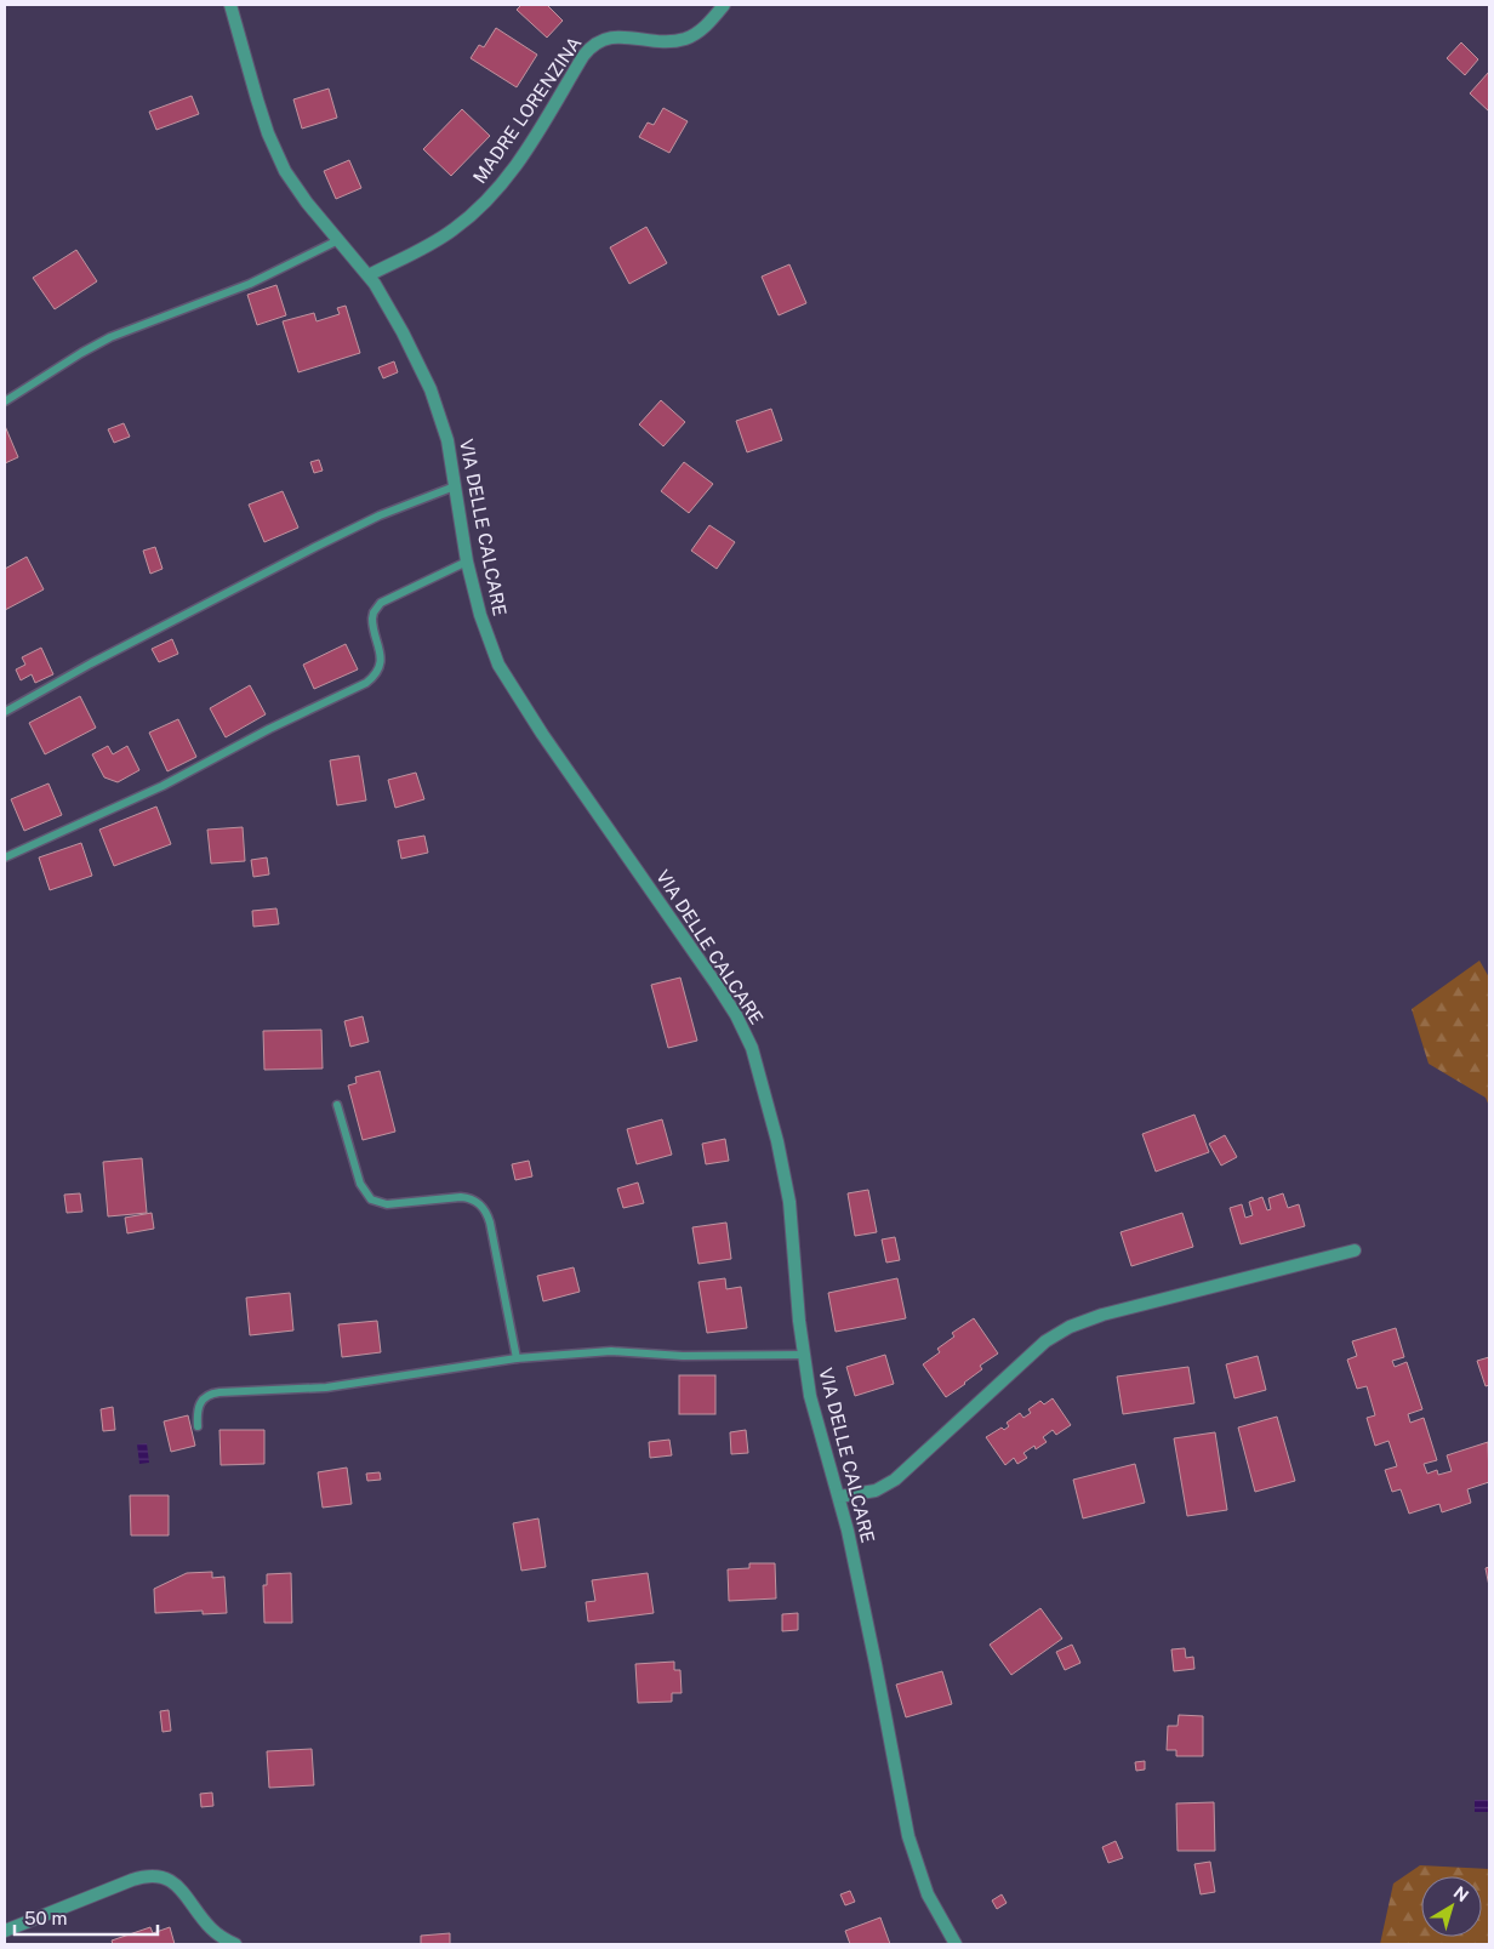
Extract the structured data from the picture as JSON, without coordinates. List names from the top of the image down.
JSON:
{
  "streets": {
    "street": ["MADRE LORENZINA", "VIA DELLE CALCARE"]
  },
  "crossings": [
    ["MADRE LORENZINA", "VIA DELLE CALCARE"]
  ],
  "scale_bar": "50 m",
  "north": "top right"
}
